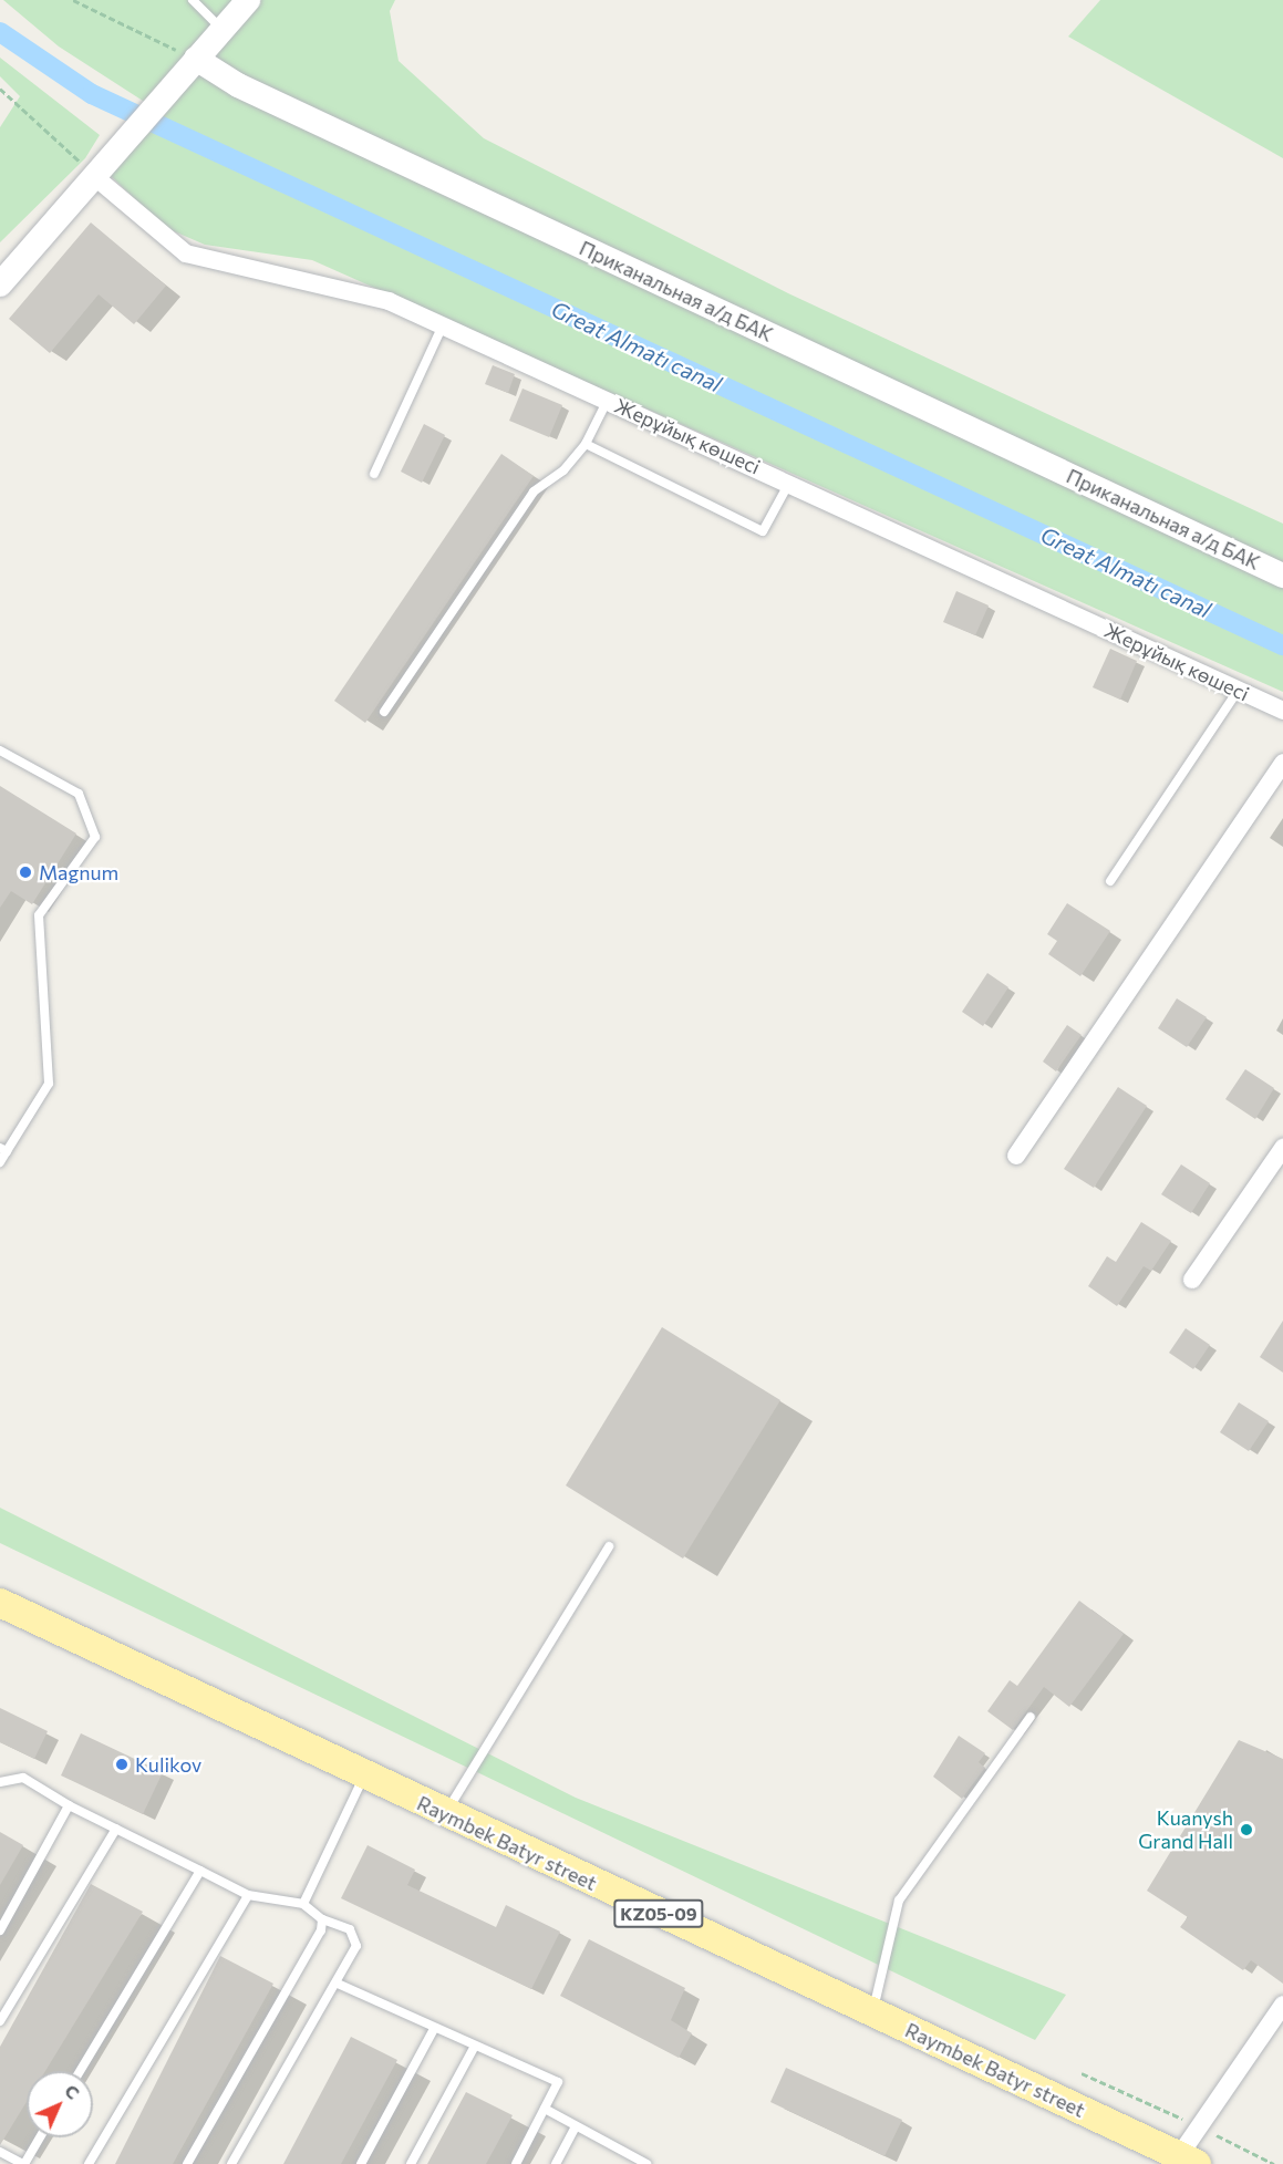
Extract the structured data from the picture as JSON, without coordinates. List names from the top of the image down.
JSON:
{
  "streets": {
    "main road": ["Raymbek Batyr street", "KZ05-09"],
    "street": ["Приканальная а/д БАК", "Жерұйық көшесі"]
  },
  "water": ["Great Almatı canal"],
  "places": ["Magnum", "Kulikov", "Kuanysh Grand Hall"],
  "north": "top right"
}
